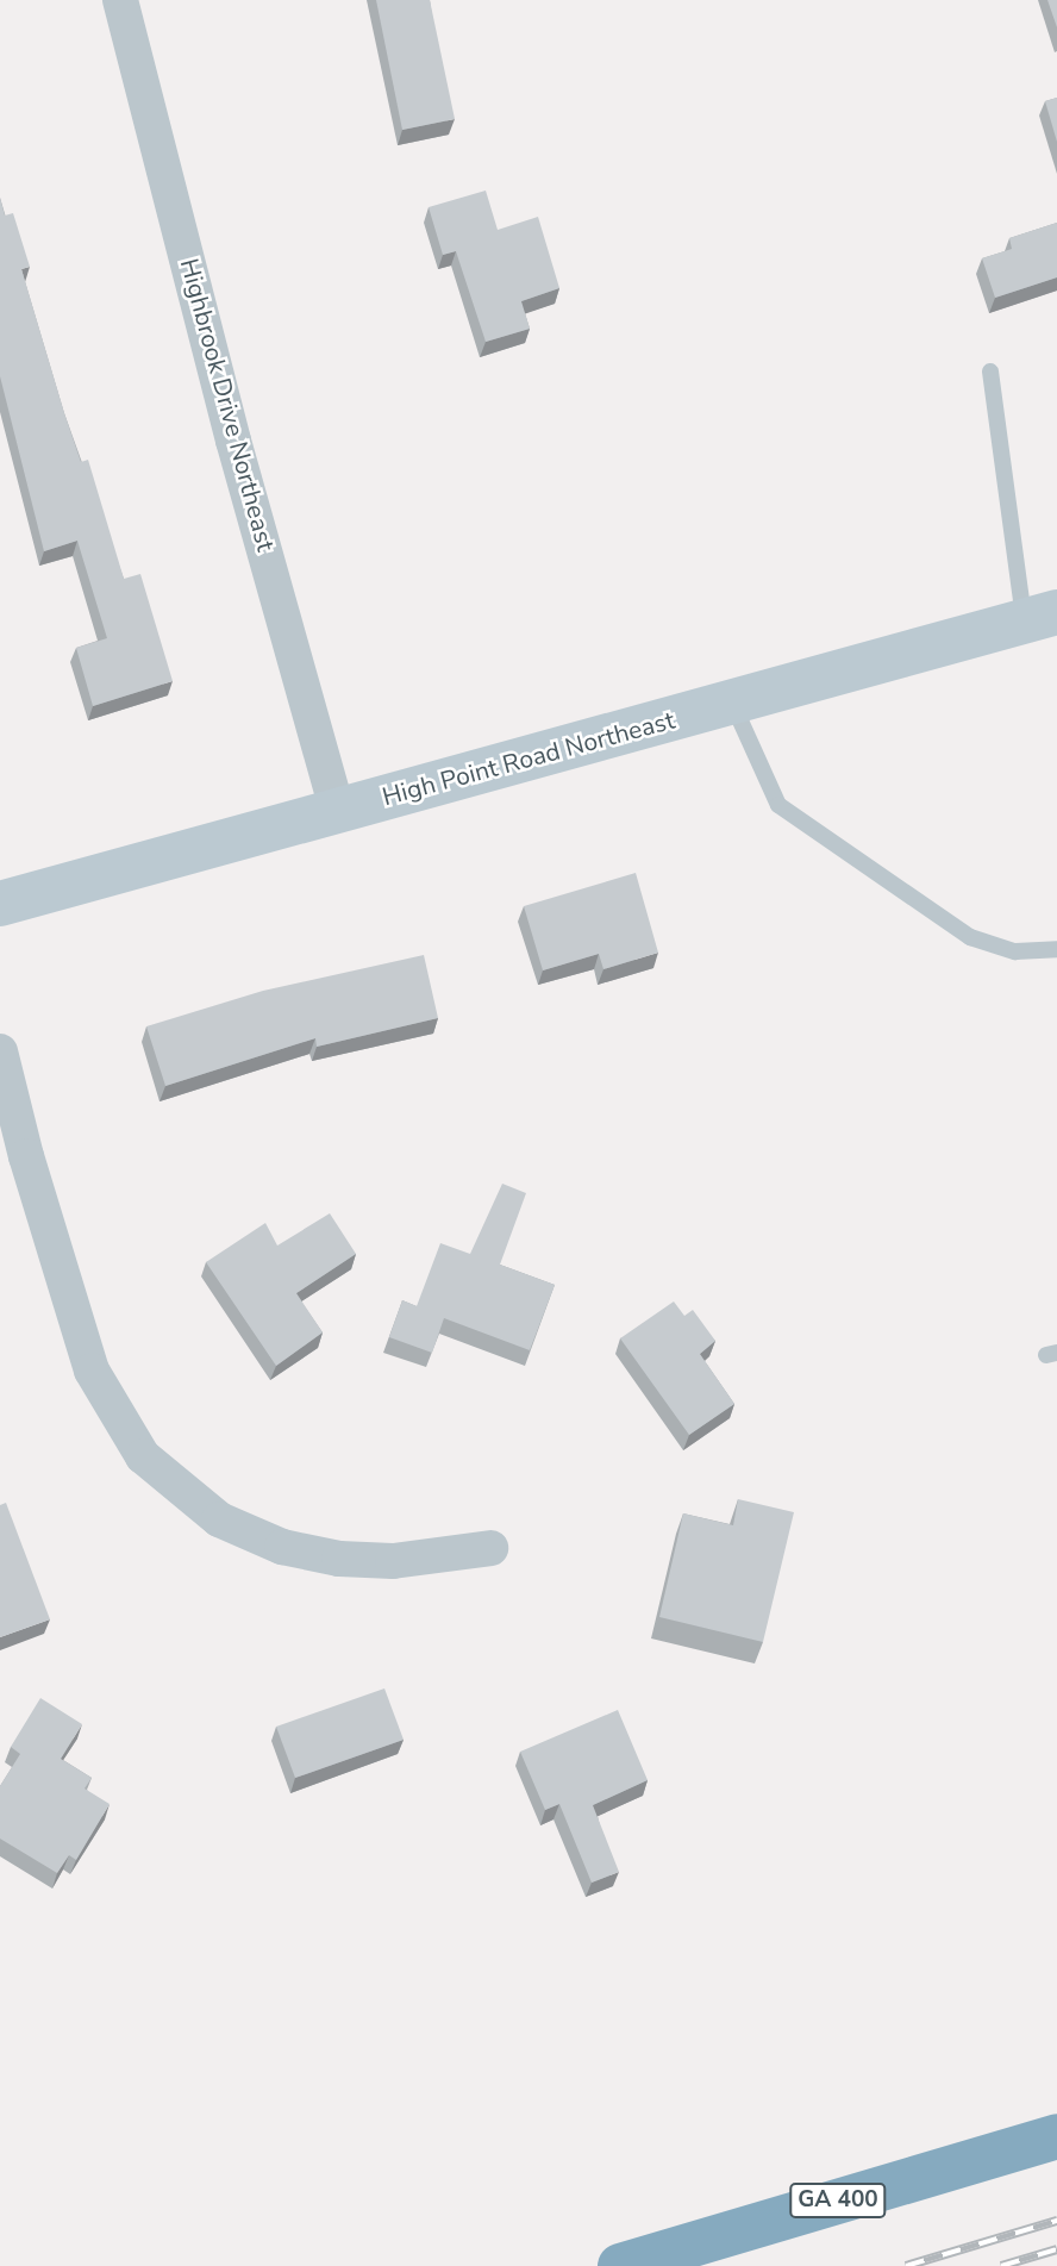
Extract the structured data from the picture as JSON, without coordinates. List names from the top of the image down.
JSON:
{
  "streets": {
    "highway": ["GA 400"],
    "street": ["Highbrook Drive Northeast", "High Point Road Northeast"]
  },
  "crossings": [
    ["Highbrook Drive Northeast", "High Point Road Northeast"]
  ]
}
